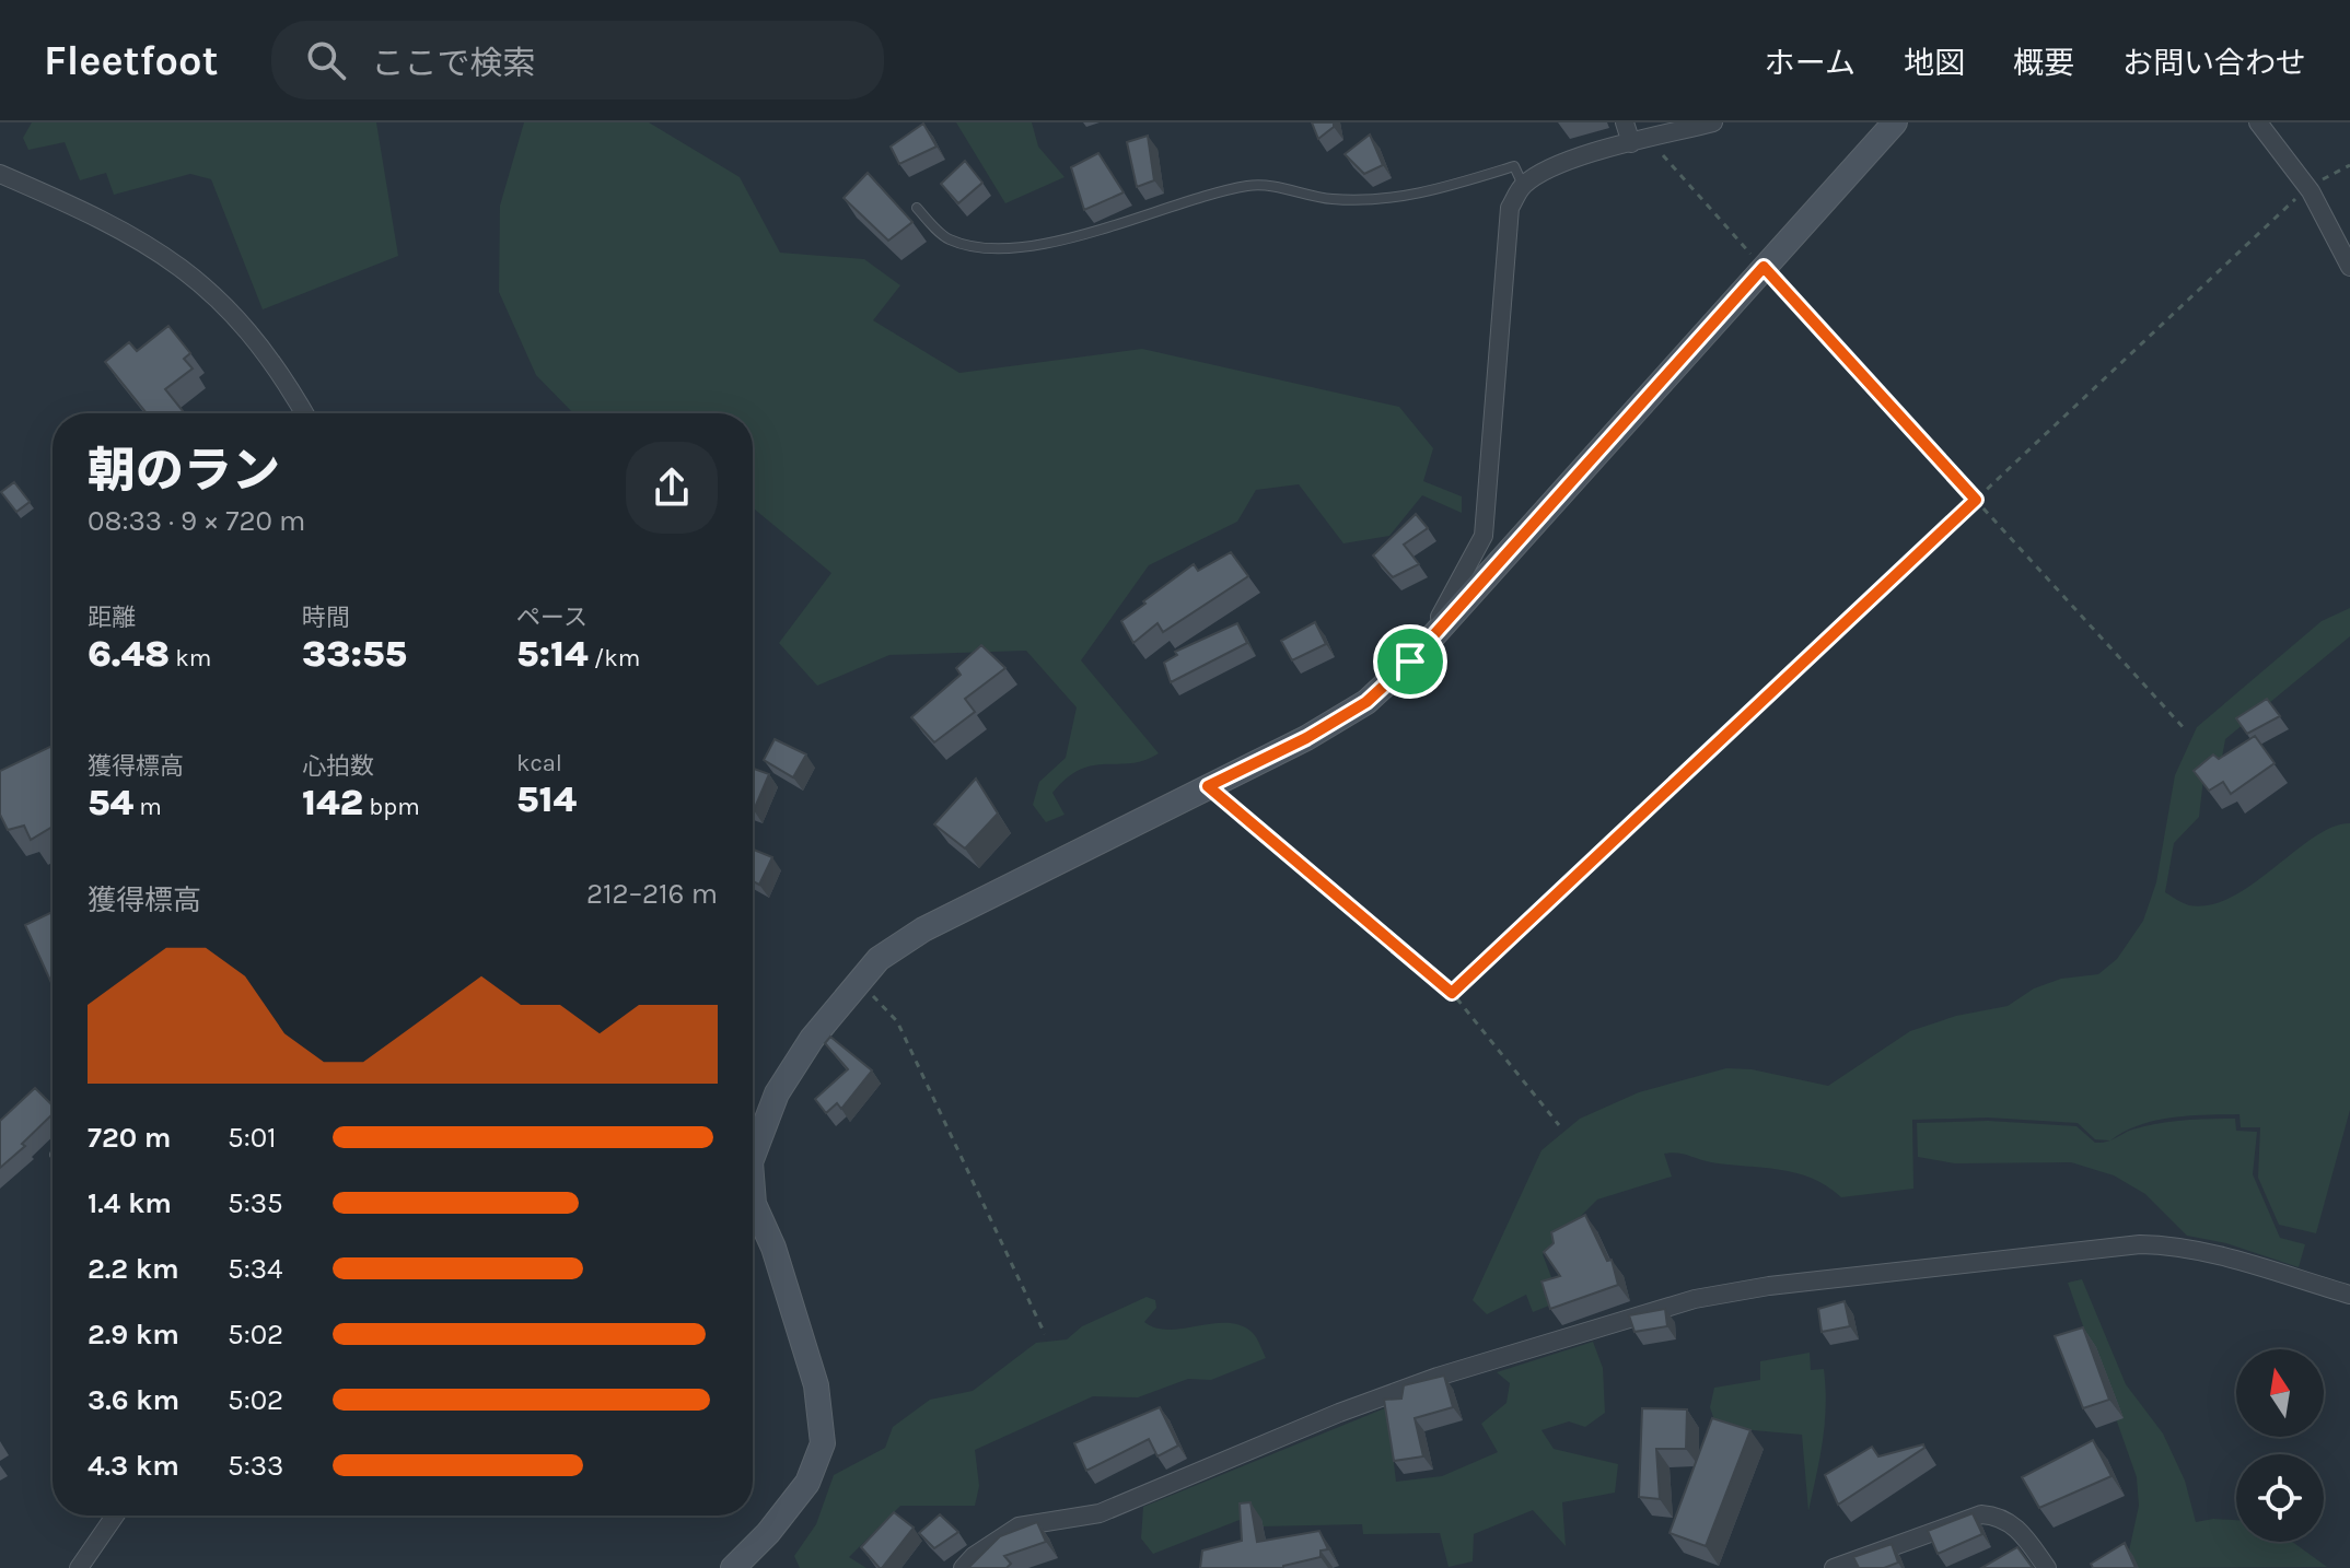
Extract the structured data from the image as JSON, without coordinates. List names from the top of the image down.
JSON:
{
  "north": "top",
  "page": {
    "header": "Fleetfoot",
    "search": "ここで検索",
    "nav": [
      "ホーム",
      "地図",
      "概要",
      "お問い合わせ"
    ],
    "heading": ["朝のラン", "08:33 · 9 × 720 m"],
    "stats": [
      ["距離", "6.48 km"],
      ["時間", "33:55"],
      ["ペース", "5:14 /km"],
      ["獲得標高", "54 m"],
      ["心拍数", "142 bpm"],
      ["kcal", "514"]
    ],
    "chart": ["獲得標高", "212–216 m"],
    "list": [
      {
        "name": "720 m",
        "note": "5:01"
      },
      {
        "name": "1.4 km",
        "note": "5:35"
      },
      {
        "name": "2.2 km",
        "note": "5:34"
      },
      {
        "name": "2.9 km",
        "note": "5:02"
      },
      {
        "name": "3.6 km",
        "note": "5:02"
      },
      {
        "name": "4.3 km",
        "note": "5:33"
      }
    ]
  }
}
